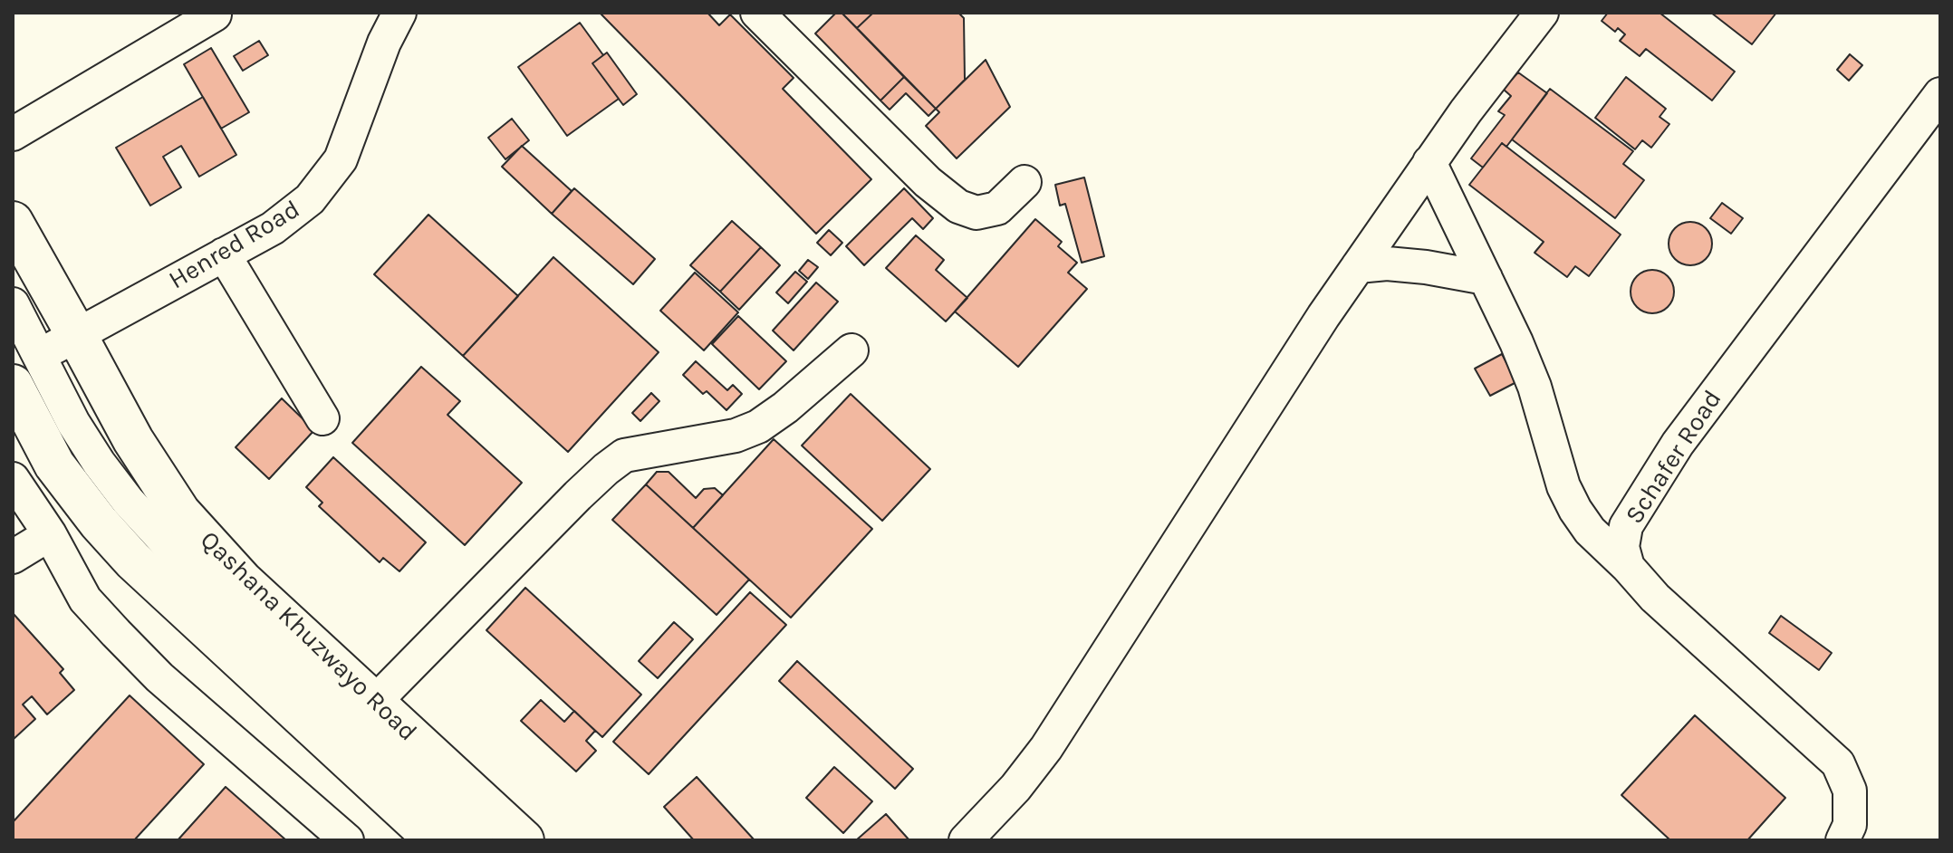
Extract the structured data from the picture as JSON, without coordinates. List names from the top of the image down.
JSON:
{
  "streets": {
    "main road": ["Qashana Khuzwayo Road"],
    "street": ["Henred Road", "Schafer Road"]
  },
  "crossings": [
    ["Henred Road", "Qashana Khuzwayo Road"]
  ]
}
